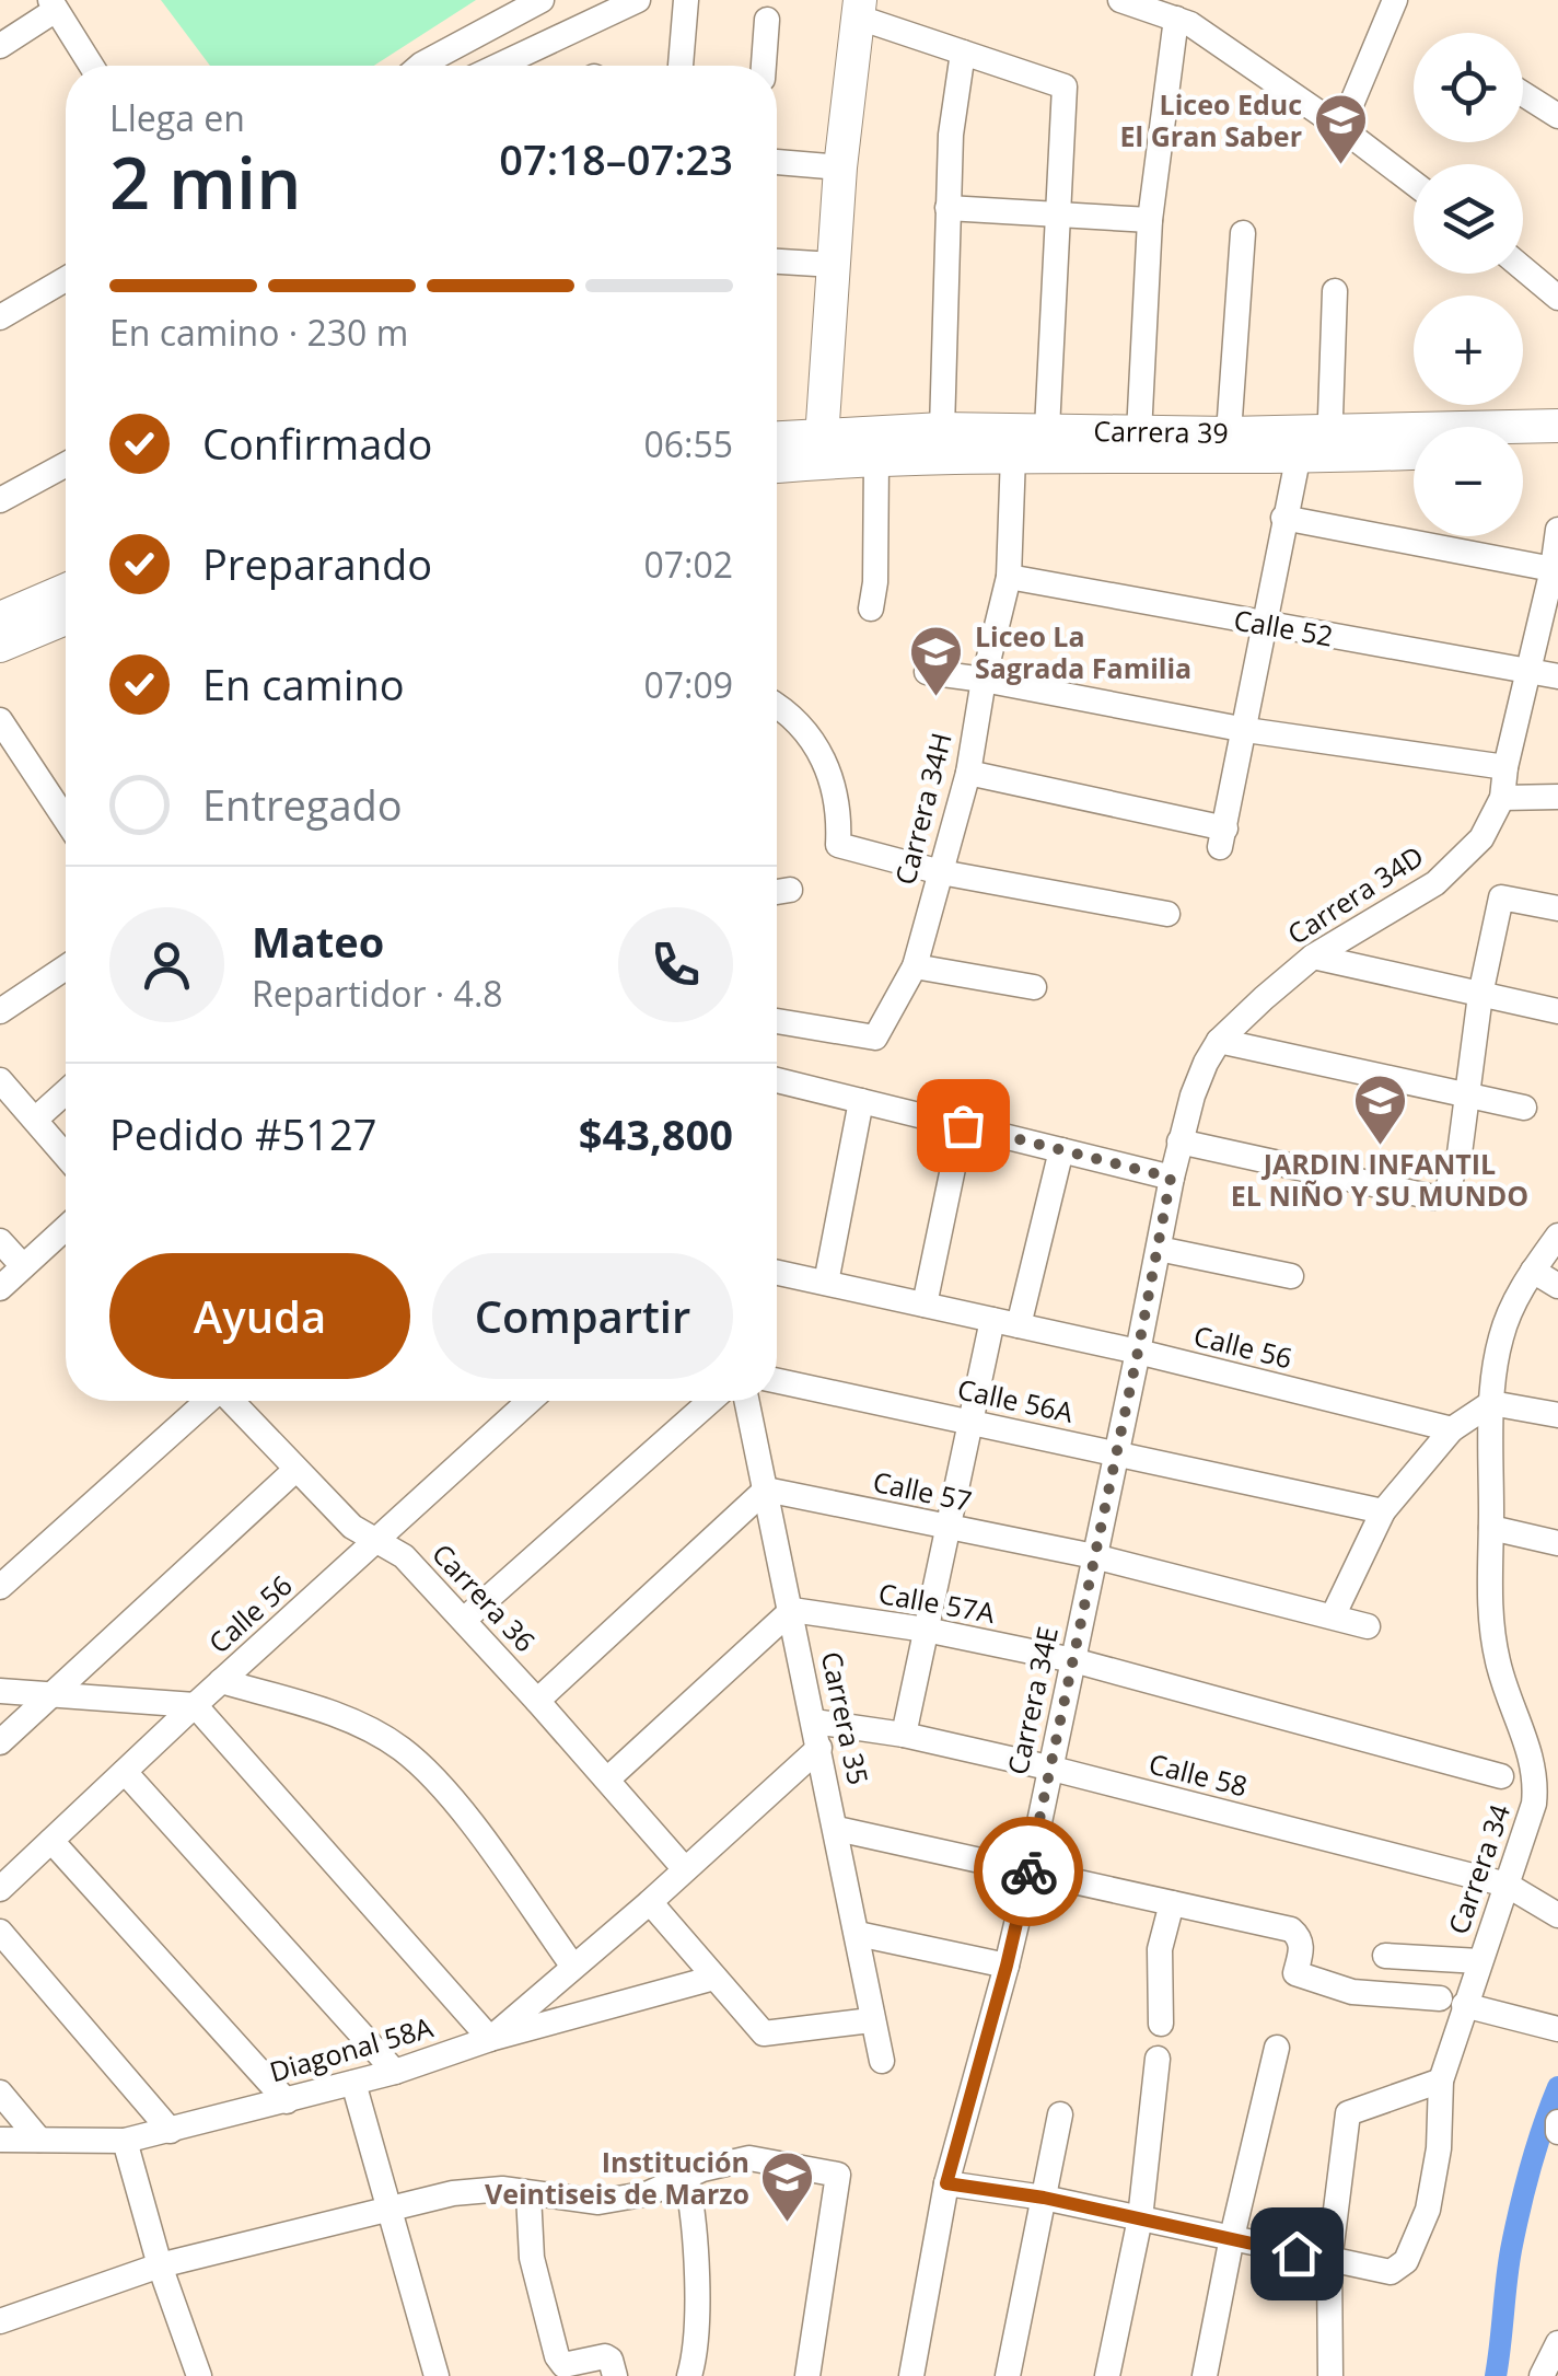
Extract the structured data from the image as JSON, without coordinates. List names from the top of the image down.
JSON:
{
  "streets": {
    "main road": ["Carrera 39"],
    "street": [
      "Calle 52",
      "Carrera 34H",
      "Carrera 34D",
      "Calle 56",
      "Calle 56A",
      "Calle 57",
      "Carrera 36",
      "Calle 57A",
      "Carrera 34E",
      "Carrera 35",
      "Calle 58",
      "Carrera 34",
      "Diagonal 58A"
    ]
  },
  "crossings": [
    ["Carrera 39", "Carrera 34H"],
    ["Calle 52", "Carrera 34H"],
    ["Calle 52", "Carrera 34D"],
    ["Carrera 34D", "Carrera 34E"],
    ["Calle 56", "Carrera 36"],
    ["Calle 56", "Carrera 34E"],
    ["Calle 56A", "Carrera 34E"],
    ["Calle 57", "Carrera 34E"],
    ["Calle 57", "Carrera 35"],
    ["Calle 57A", "Carrera 34E"],
    ["Calle 57A", "Carrera 35"],
    ["Carrera 34E", "Calle 58"],
    ["Carrera 35", "Calle 58"],
    ["Calle 58", "Carrera 34"]
  ],
  "places": {
    "school or university": [
      "Liceo Educ El Gran Saber",
      "Liceo La Sagrada Familia",
      "JARDIN INFANTIL EL NIÑO Y SU MUNDO",
      "Institución Veintiseis de Marzo"
    ]
  },
  "page": {
    "map_buttons": ["+", "−"],
    "heading": ["2 min", "Llega en", "07:18–07:23"],
    "panel": [
      "Mateo",
      "Repartidor · 4.8",
      "Pedido #5127",
      "$43,800"
    ],
    "bar": "En camino · 230 m",
    "list": [
      ["Confirmado", "06:55"],
      ["Preparando", "07:02"],
      ["En camino", "07:09"],
      "Entregado"
    ],
    "buttons": ["Ayuda", "Compartir"]
  }
}
